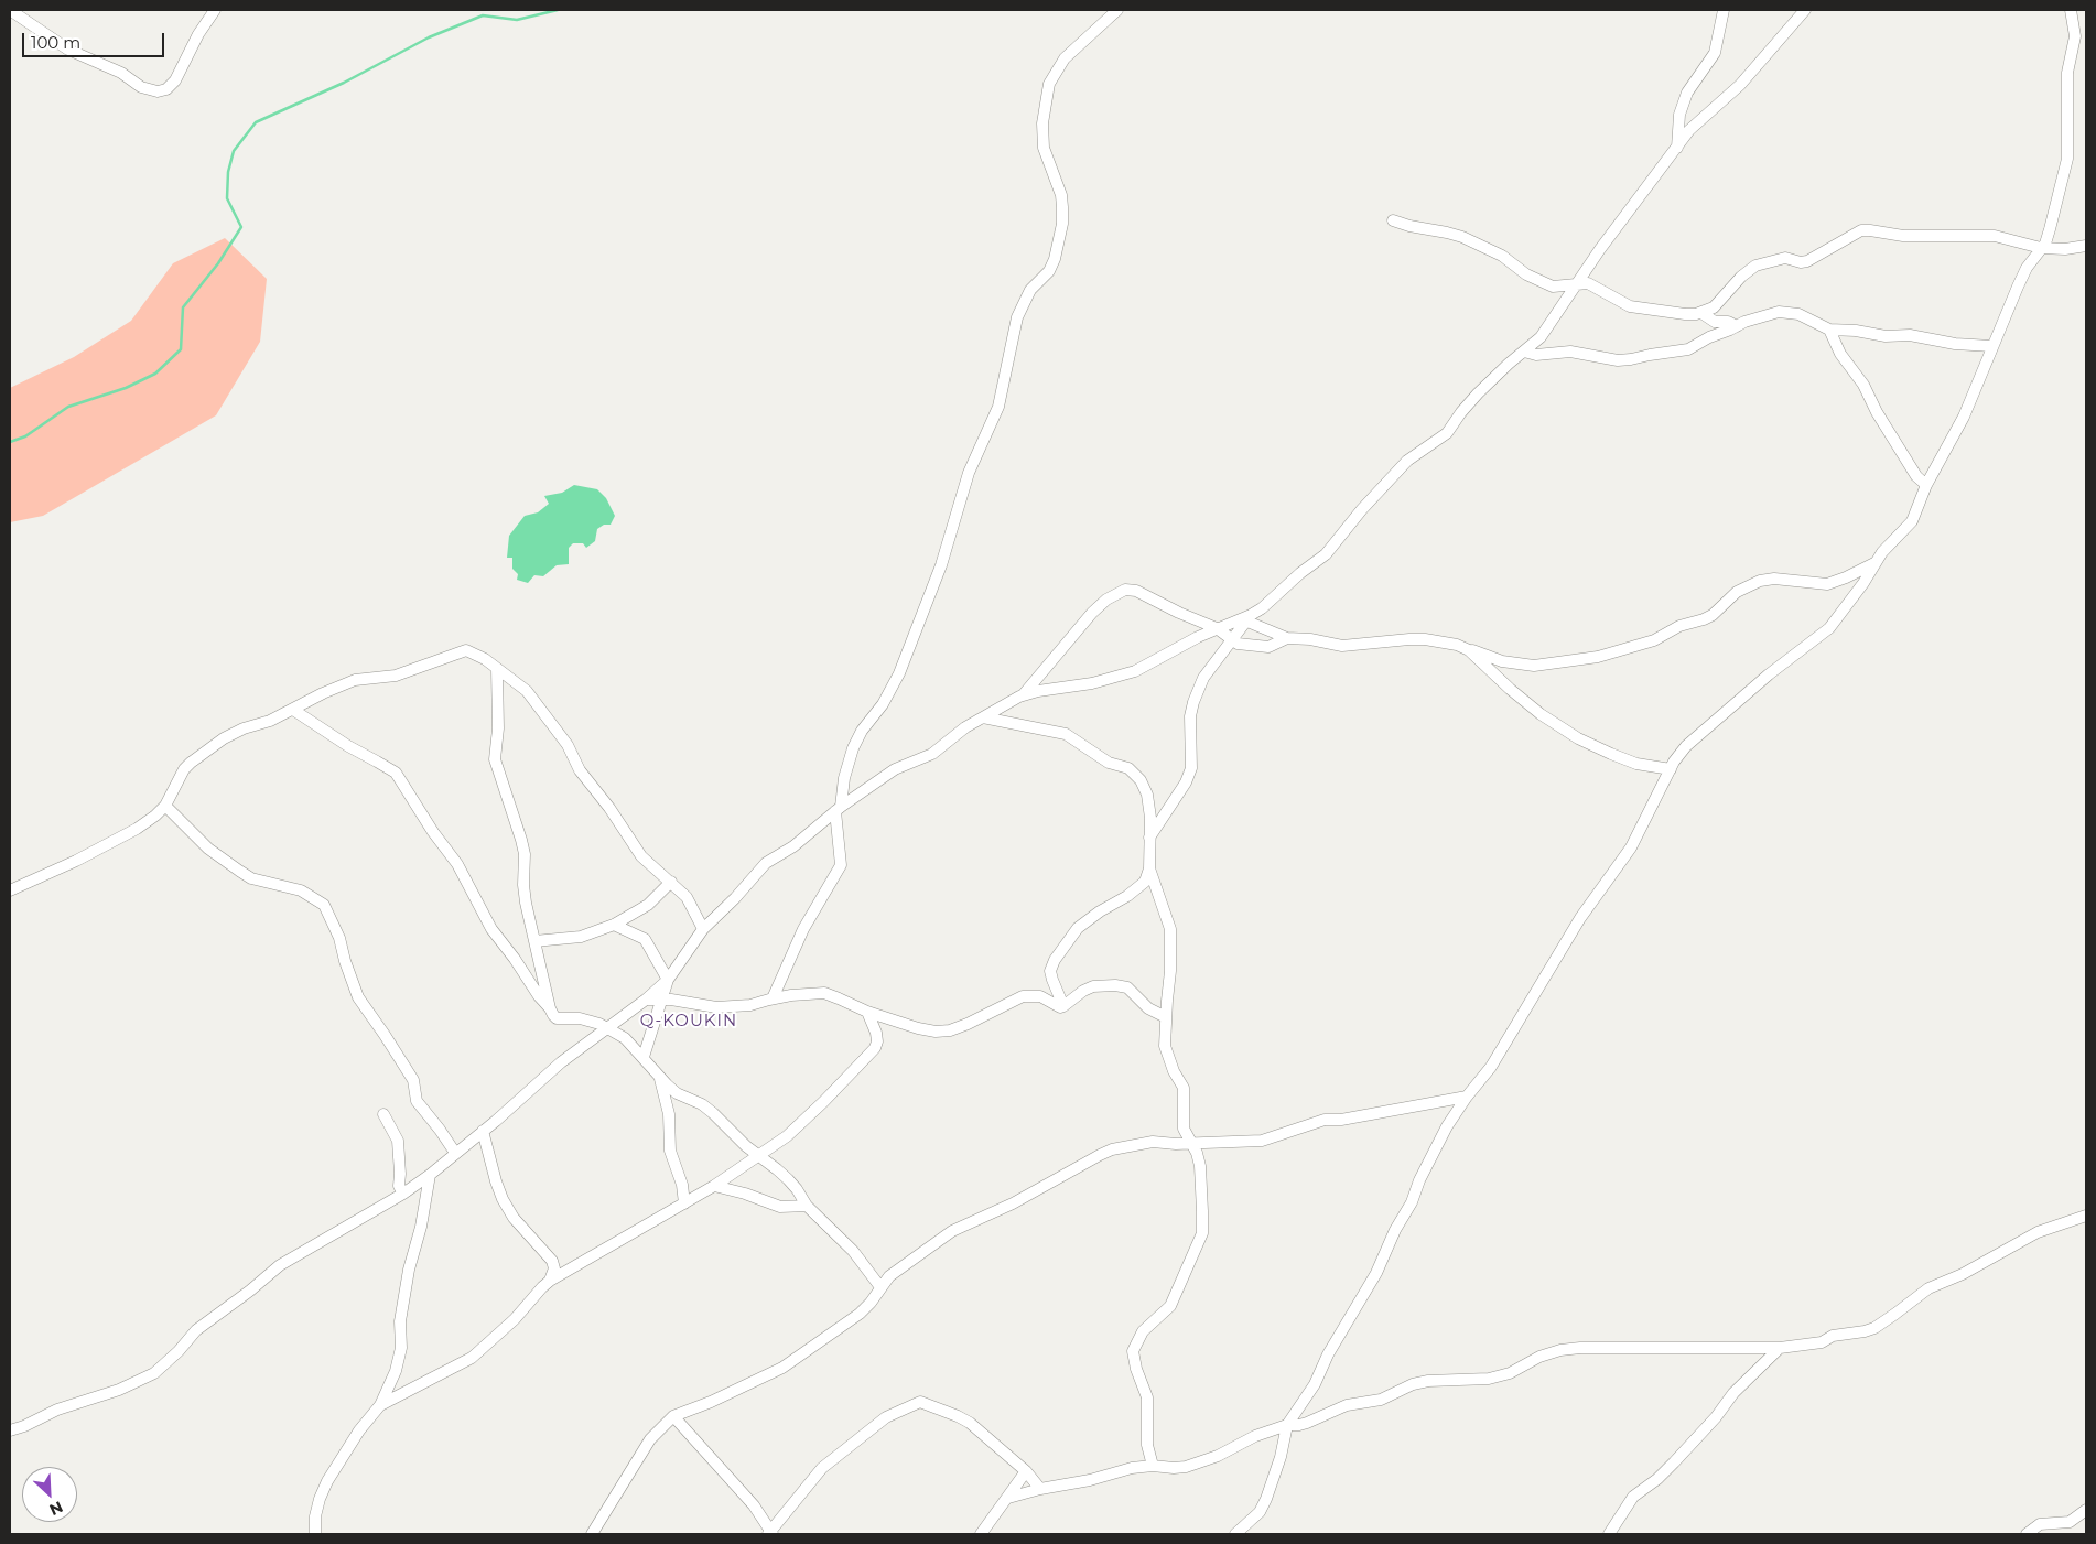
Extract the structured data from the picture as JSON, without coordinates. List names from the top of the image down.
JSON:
{
  "districts": ["Q-KOUKIN"],
  "scale_bar": "100 m",
  "north": "bottom right"
}
